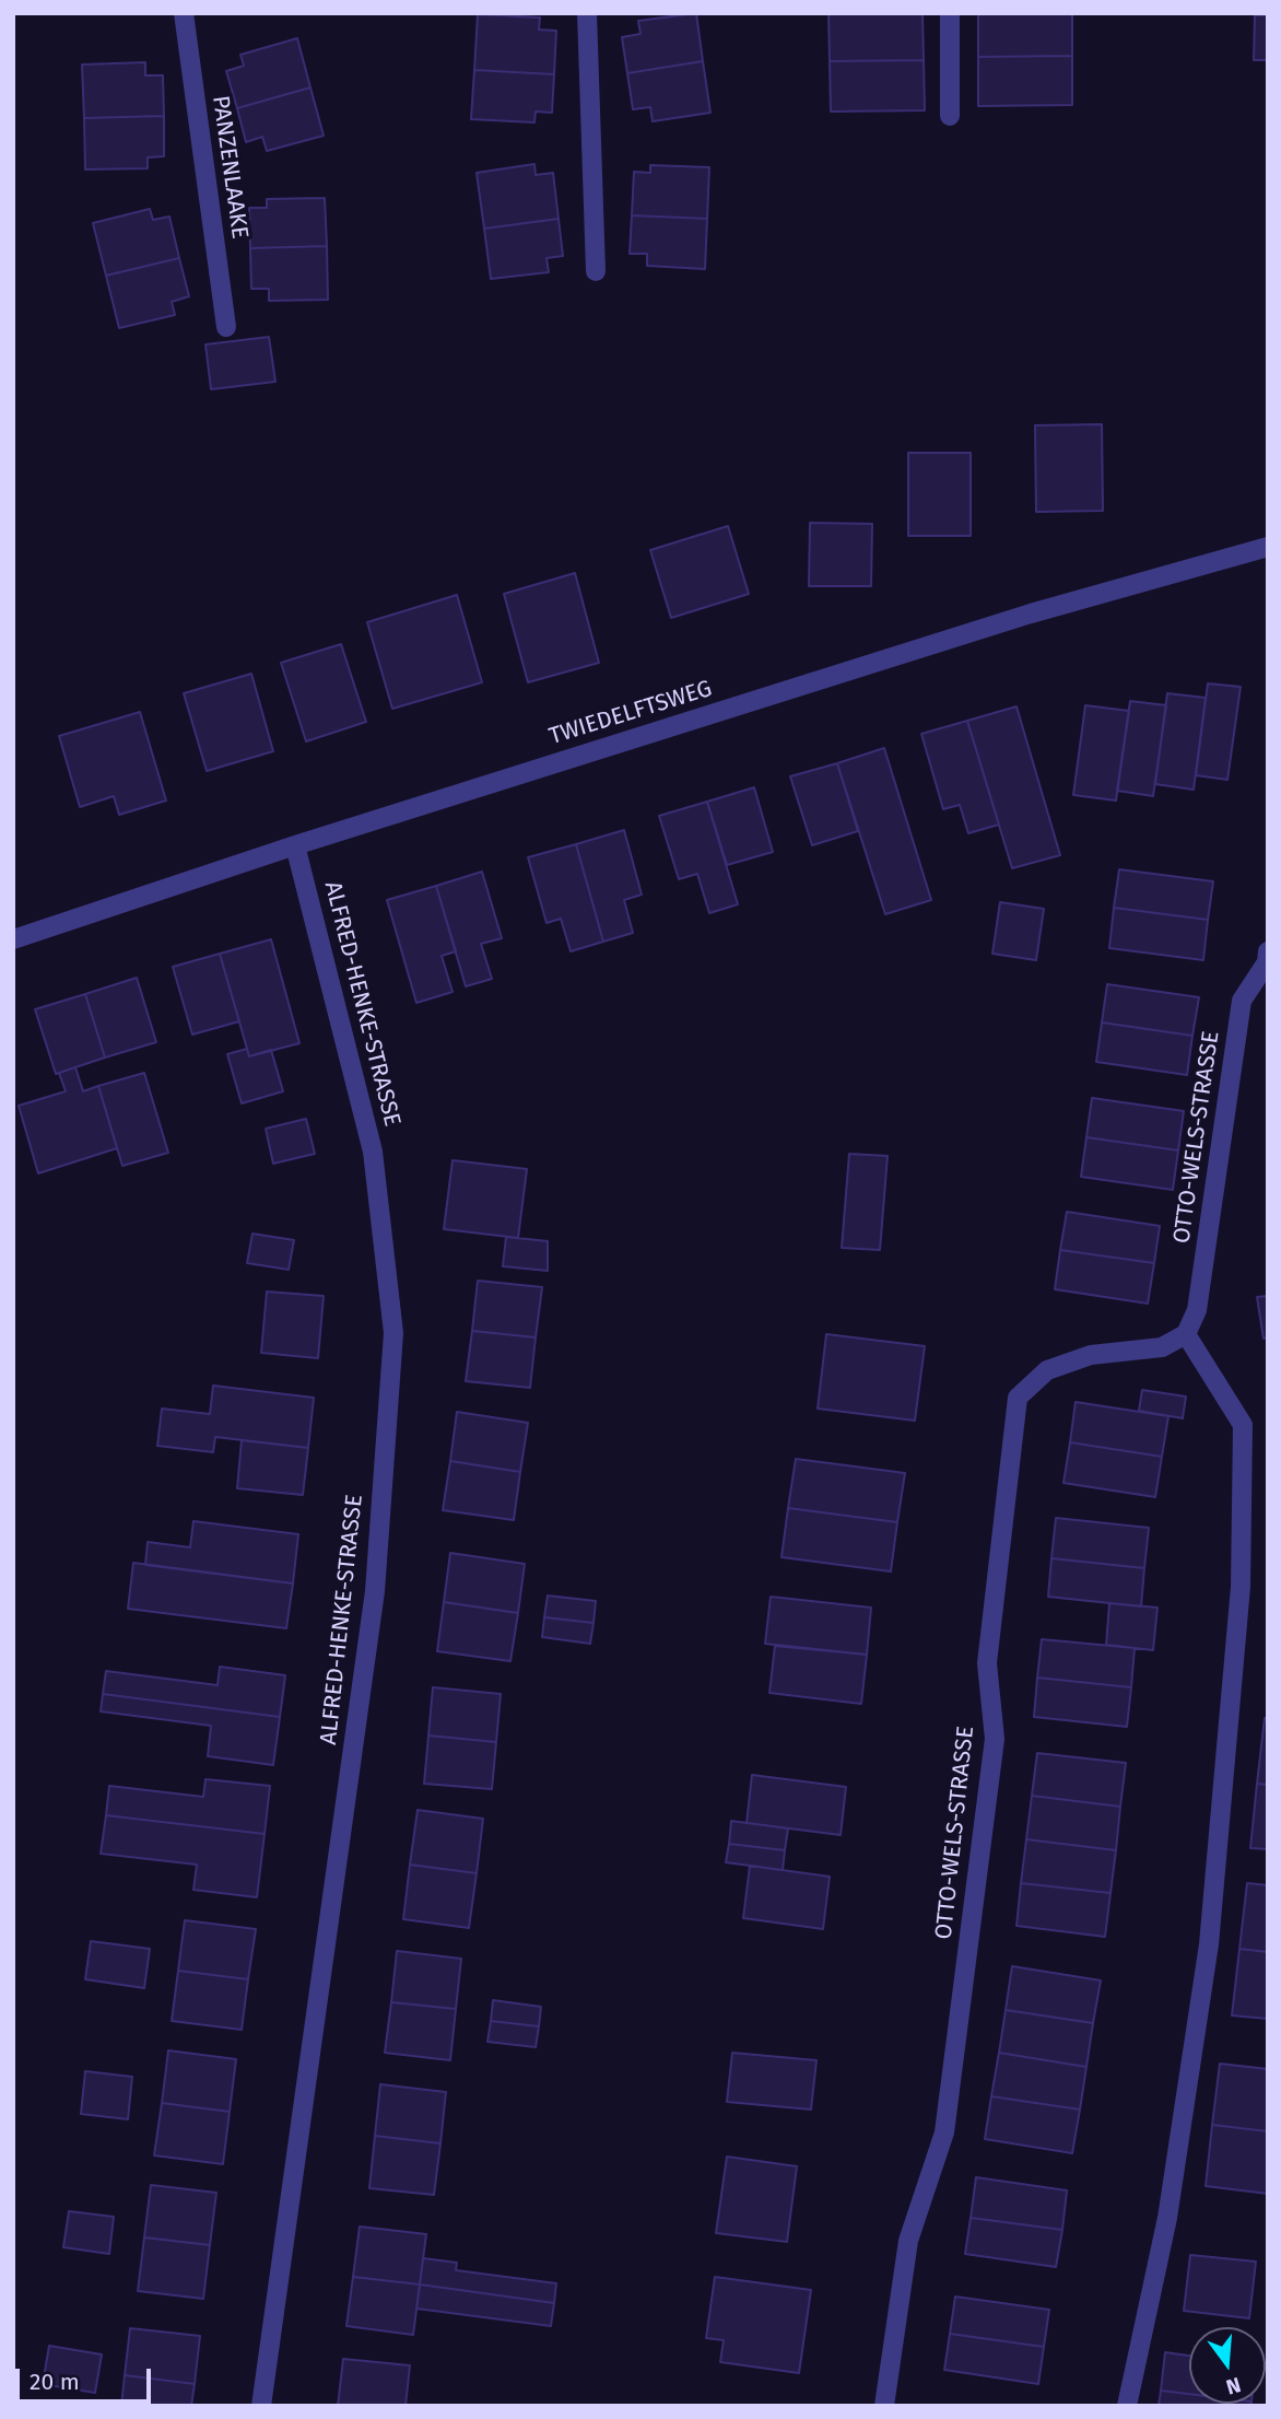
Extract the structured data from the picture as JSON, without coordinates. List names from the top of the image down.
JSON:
{
  "streets": {
    "street": [
      "PANZENLAAKE",
      "TWIEDELFTSWEG",
      "ALFRED-HENKE-STRASSE",
      "OTTO-WELS-STRASSE"
    ]
  },
  "crossings": [
    ["TWIEDELFTSWEG", "ALFRED-HENKE-STRASSE"]
  ],
  "scale_bar": "20 m",
  "north": "bottom"
}
